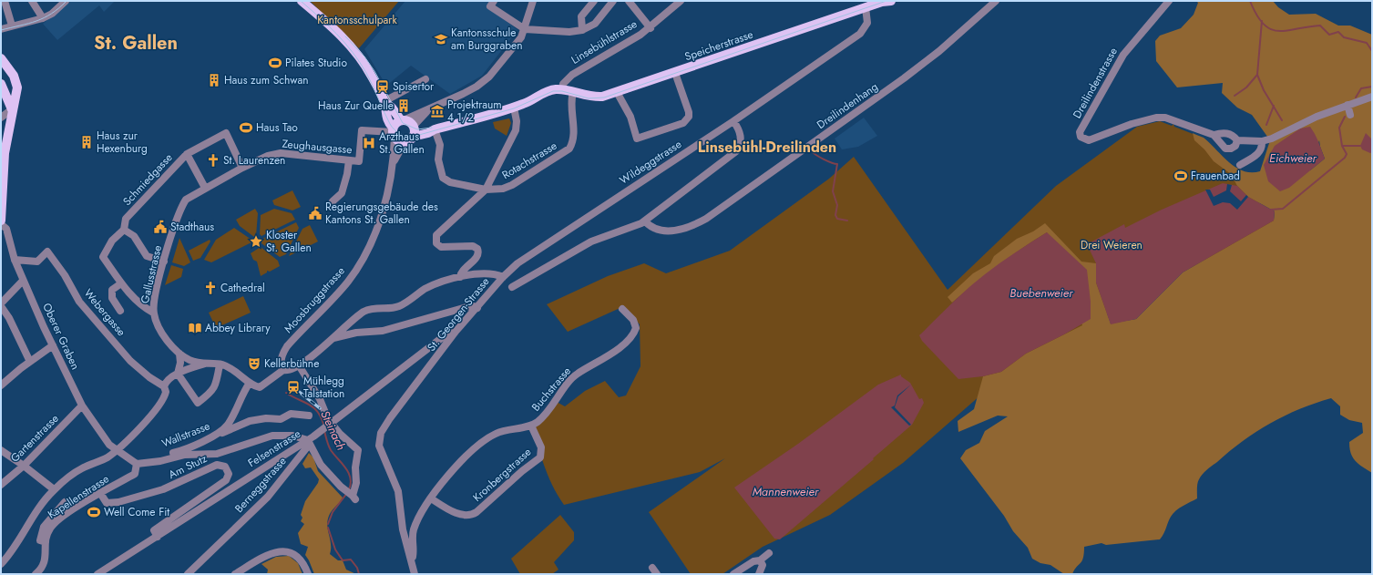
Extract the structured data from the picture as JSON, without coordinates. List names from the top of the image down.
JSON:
{
  "streets": {
    "main road": ["Speicherstrasse"],
    "street": [
      "Linsebühlstrasse",
      "Dreilindenstrasse",
      "Dreilindenhang",
      "Zeughausgasse",
      "Rotachstrasse",
      "Wildeggstrasse",
      "Schmiedgasse",
      "Gallusstrasse",
      "Moosbruggstrasse",
      "Webergasse",
      "St. Georgen-Strasse",
      "Oberer Graben",
      "Buchstrasse",
      "Wallstrasse",
      "Gartenstrasse",
      "Felsenstrasse",
      "Am Stutz",
      "Kronbergstrasse",
      "Berneggstrasse",
      "Kapellenstrasse"
    ]
  },
  "crossings": [
    ["Linsebühlstrasse", "Speicherstrasse"],
    ["Speicherstrasse", "Rotachstrasse"],
    ["Speicherstrasse", "Wildeggstrasse"],
    ["Zeughausgasse", "Schmiedgasse"],
    ["Zeughausgasse", "Gallusstrasse"],
    ["Zeughausgasse", "Moosbruggstrasse"],
    ["Wildeggstrasse", "St. Georgen-Strasse"],
    ["Moosbruggstrasse", "St. Georgen-Strasse"],
    ["Webergasse", "Oberer Graben"],
    ["St. Georgen-Strasse", "Buchstrasse"],
    ["St. Georgen-Strasse", "Wallstrasse"],
    ["St. Georgen-Strasse", "Felsenstrasse"],
    ["Oberer Graben", "Gartenstrasse"],
    ["Buchstrasse", "Kronbergstrasse"],
    ["Felsenstrasse", "Am Stutz"],
    ["Felsenstrasse", "Berneggstrasse"],
    ["Am Stutz", "Kapellenstrasse"]
  ],
  "districts": ["St. Gallen", "Linsebühl-Dreilinden"],
  "water": [
    "Eichweier",
    "Buebenweier",
    "Steinach",
    "Mannenweier"
  ],
  "parks": ["Kantonsschulpark", "Drei Weieren"],
  "places": {
    "school or university": ["Kantonsschule am Burggraben"],
    "sports": [
      "Pilates Studio",
      "Haus Tao",
      "Frauenbad",
      "Well Come Fit"
    ],
    "building": ["Haus zum Schwan", "Haus Zur Quelle", "Haus zur Hexenburg"],
    "station": ["Spisertor", "Mühlegg Talstation"],
    "museum": ["Projektraum 4 1/2"],
    "hospital": ["Arzthaus St. Gallen"],
    "church": ["St. Laurenzen", "Cathedral"],
    "public building": ["Regierungsgebäude des Kantons St. Gallen", "Stadthaus"],
    "place": ["Kloster St. Gallen"],
    "library": ["Abbey Library"],
    "theatre": ["Kellerbühne"]
  }
}
